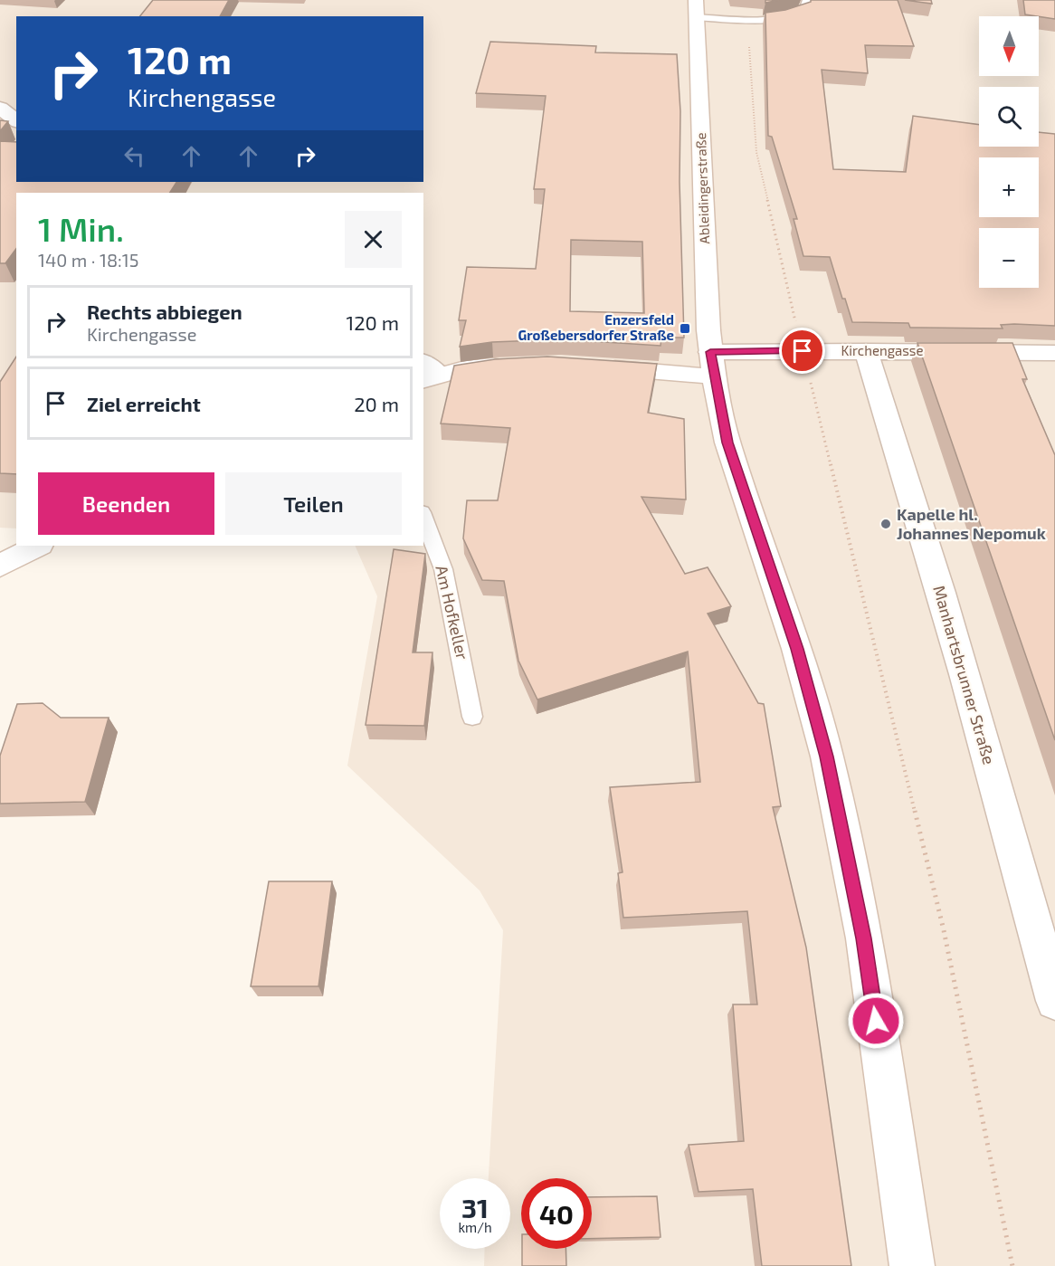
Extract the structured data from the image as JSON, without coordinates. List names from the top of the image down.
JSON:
{
  "streets": {
    "street": ["Ableidingerstraße", "Kirchengasse", "Manhartsbrunner Straße"],
    "lane": ["Am Hofkeller"]
  },
  "crossings": [
    ["Ableidingerstraße", "Kirchengasse"],
    ["Kirchengasse", "Manhartsbrunner Straße"]
  ],
  "places": {
    "transit": ["Enzersfeld Großebersdorfer Straße"],
    "other": ["Kapelle hl. Johannes Nepomuk"]
  },
  "north": "bottom",
  "page": {
    "map_buttons": ["+", "−"],
    "turn": ["120 m", "Kirchengasse"],
    "heading": ["1 Min.", "140 m · 18:15"],
    "list": [
      {
        "name": "Rechts abbiegen",
        "note": "Kirchengasse",
        "value": "120 m"
      },
      {
        "name": "Ziel erreicht",
        "value": "20 m"
      }
    ],
    "buttons": ["Beenden", "Teilen"],
    "speed": "31 km/h",
    "limit": "40"
  }
}
